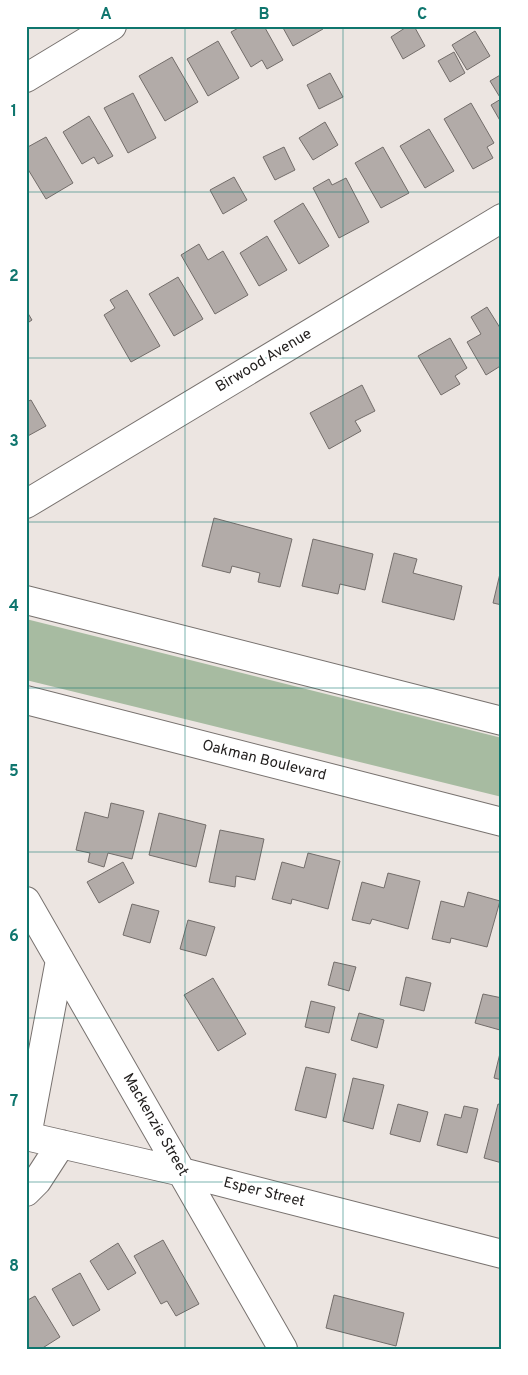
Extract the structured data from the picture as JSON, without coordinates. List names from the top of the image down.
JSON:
{
  "streets": {
    "street": [
      "Birwood Avenue",
      "Oakman Boulevard",
      "Mackenzie Street",
      "Esper Street"
    ]
  },
  "crossings": [
    ["Mackenzie Street", "Esper Street"]
  ],
  "grid": {
    "columns": ["A", "B", "C"],
    "rows": [
      "1",
      "2",
      "3",
      "4",
      "5",
      "6",
      "7",
      "8"
    ]
  }
}
